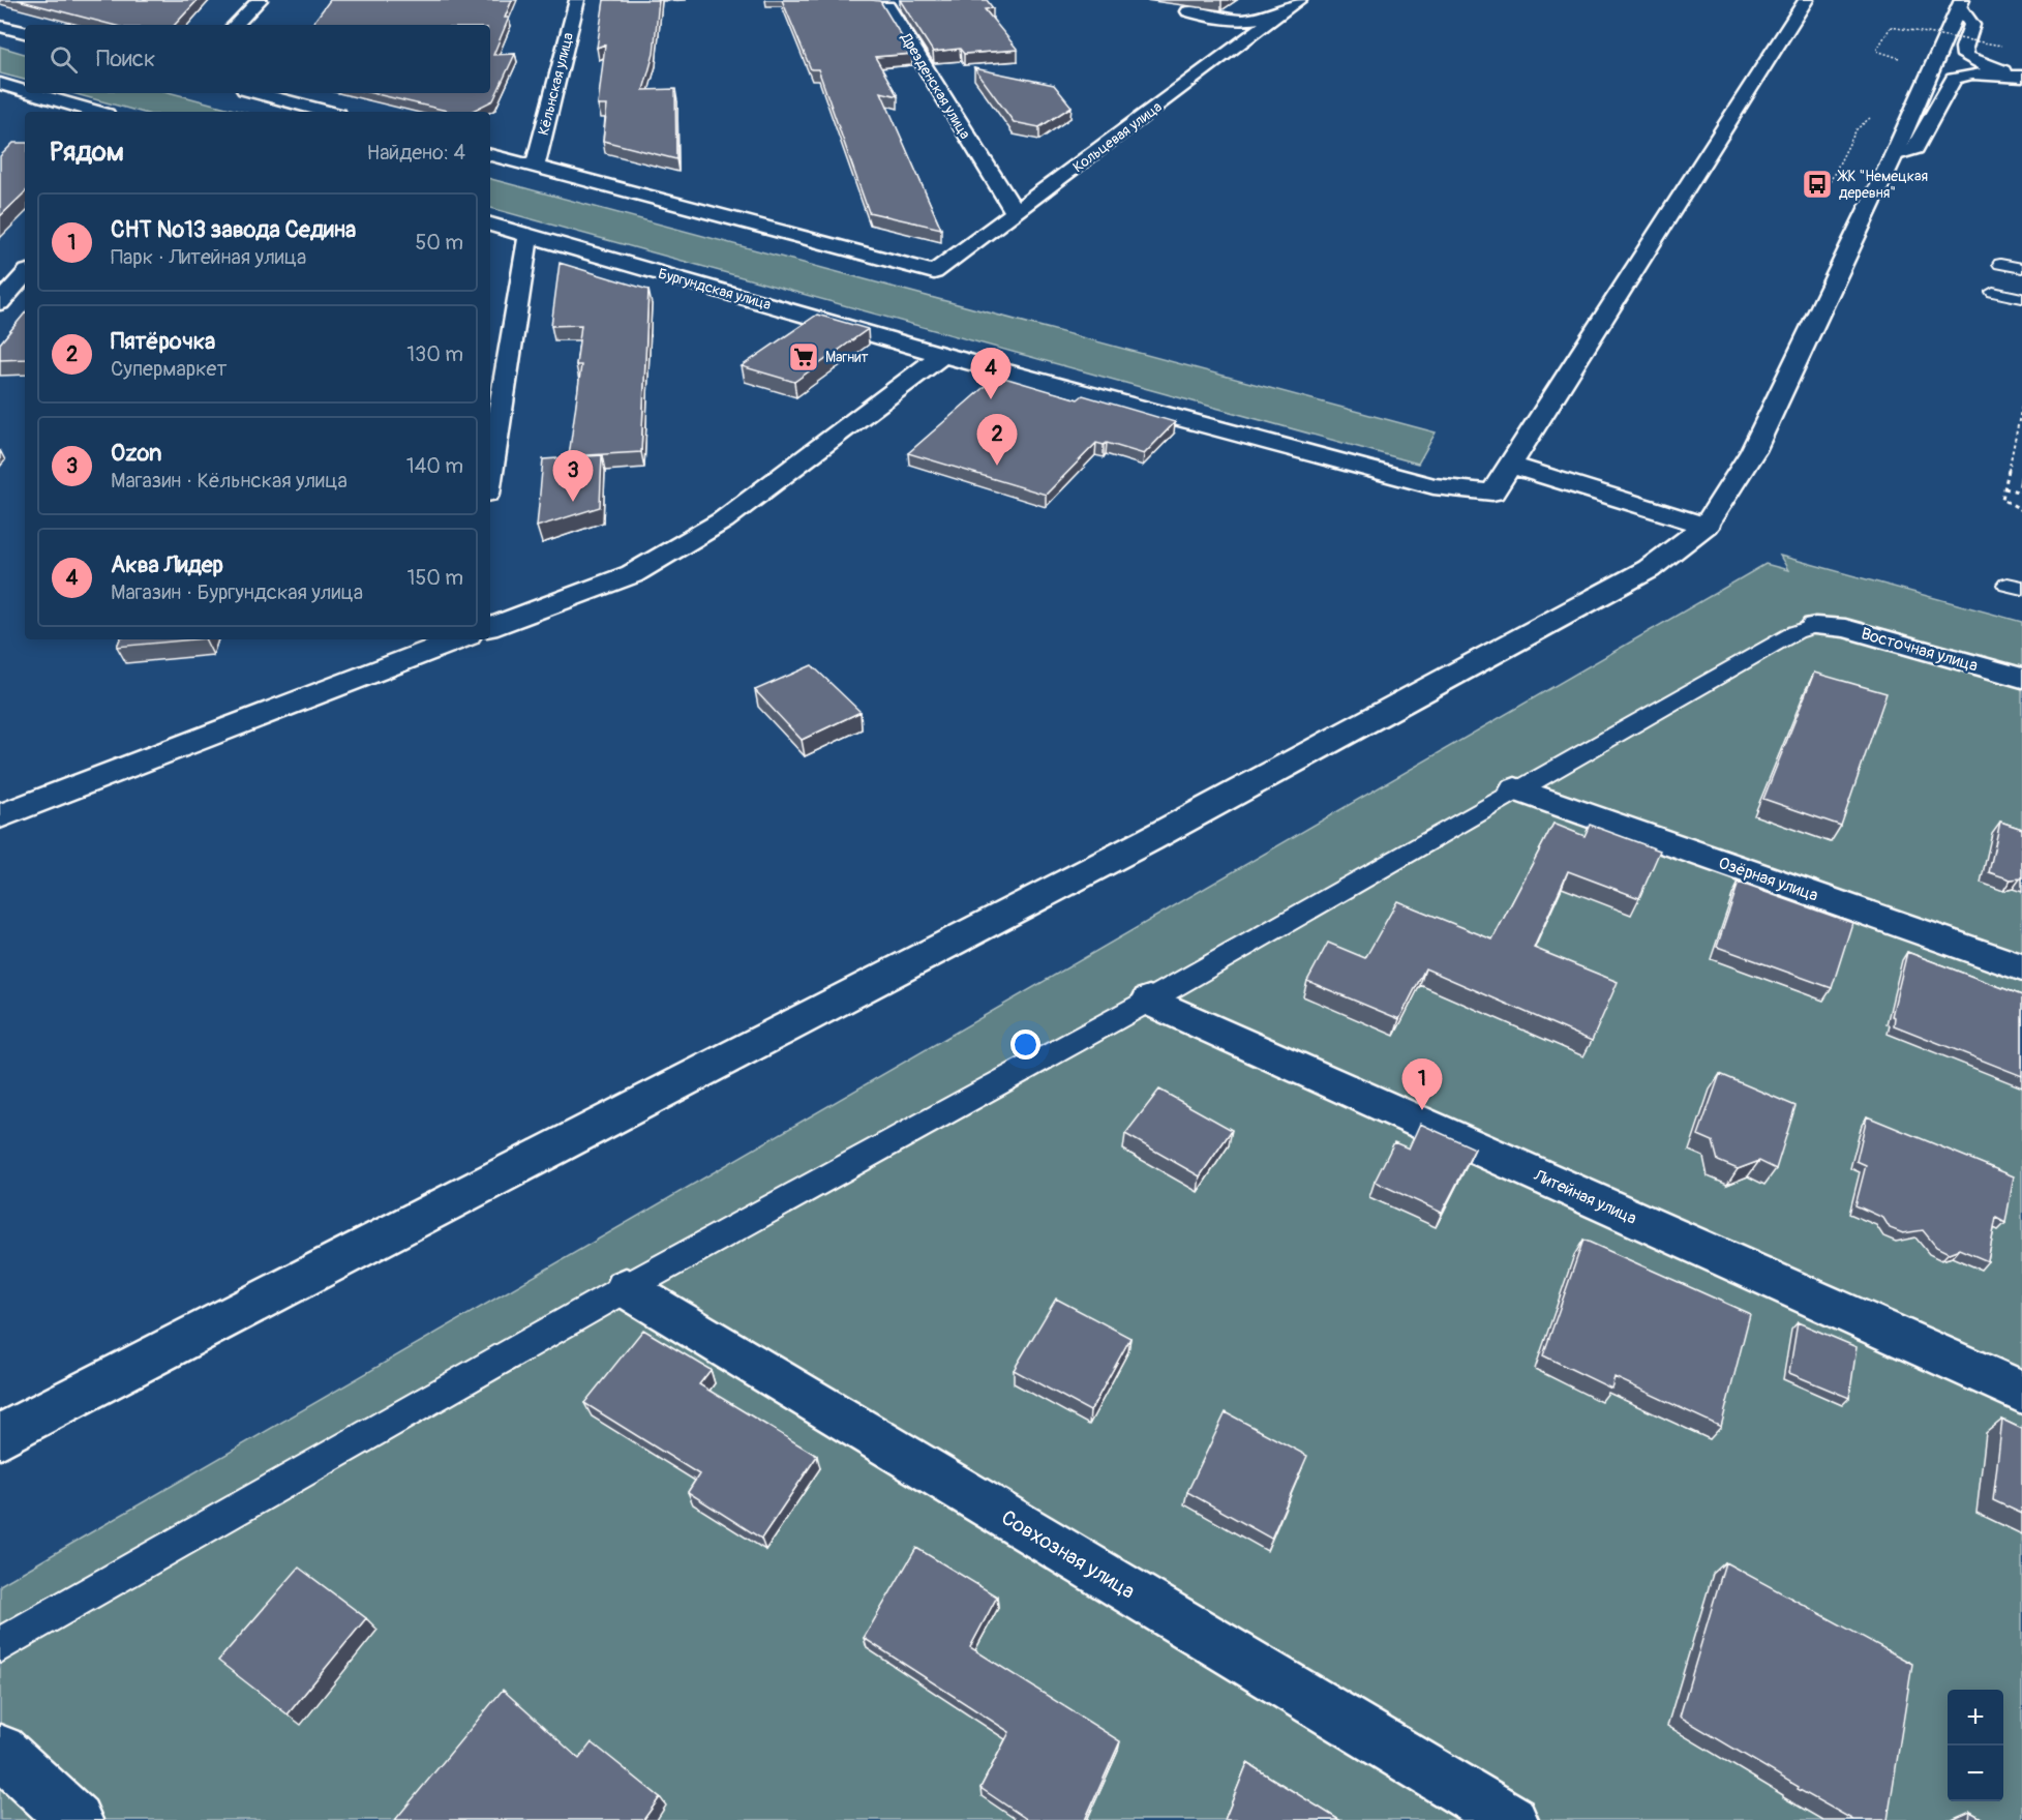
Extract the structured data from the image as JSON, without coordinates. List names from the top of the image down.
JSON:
{
  "streets": {
    "street": [
      "Кёльнская улица",
      "Дрезденская улица",
      "Кольцевая улица",
      "Бургундская улица",
      "Восточная улица",
      "Озёрная улица",
      "Литейная улица",
      "Совхозная улица"
    ]
  },
  "crossings": [
    ["Кёльнская улица", "Кольцевая улица"],
    ["Дрезденская улица", "Кольцевая улица"]
  ],
  "places": {
    "bus stop": ["ЖК \"Немецкая деревня\""],
    "supermarket": ["Магнит"]
  },
  "page": {
    "search": "Поиск",
    "heading": ["Рядом", "Найдено: 4"],
    "list": [
      {
        "mark": "1",
        "name": "СНТ №13 завода Седина",
        "note": "Парк · Литейная улица",
        "value": "50 m"
      },
      {
        "mark": "2",
        "name": "Пятёрочка",
        "note": "Супермаркет",
        "value": "130 m"
      },
      {
        "mark": "3",
        "name": "Ozon",
        "note": "Магазин · Кёльнская улица",
        "value": "140 m"
      },
      {
        "mark": "4",
        "name": "Аква Лидер",
        "note": "Магазин · Бургундская улица",
        "value": "150 m"
      }
    ],
    "pins": [
      "4",
      "2",
      "3",
      "1"
    ],
    "map_buttons": ["+", "−"]
  }
}
